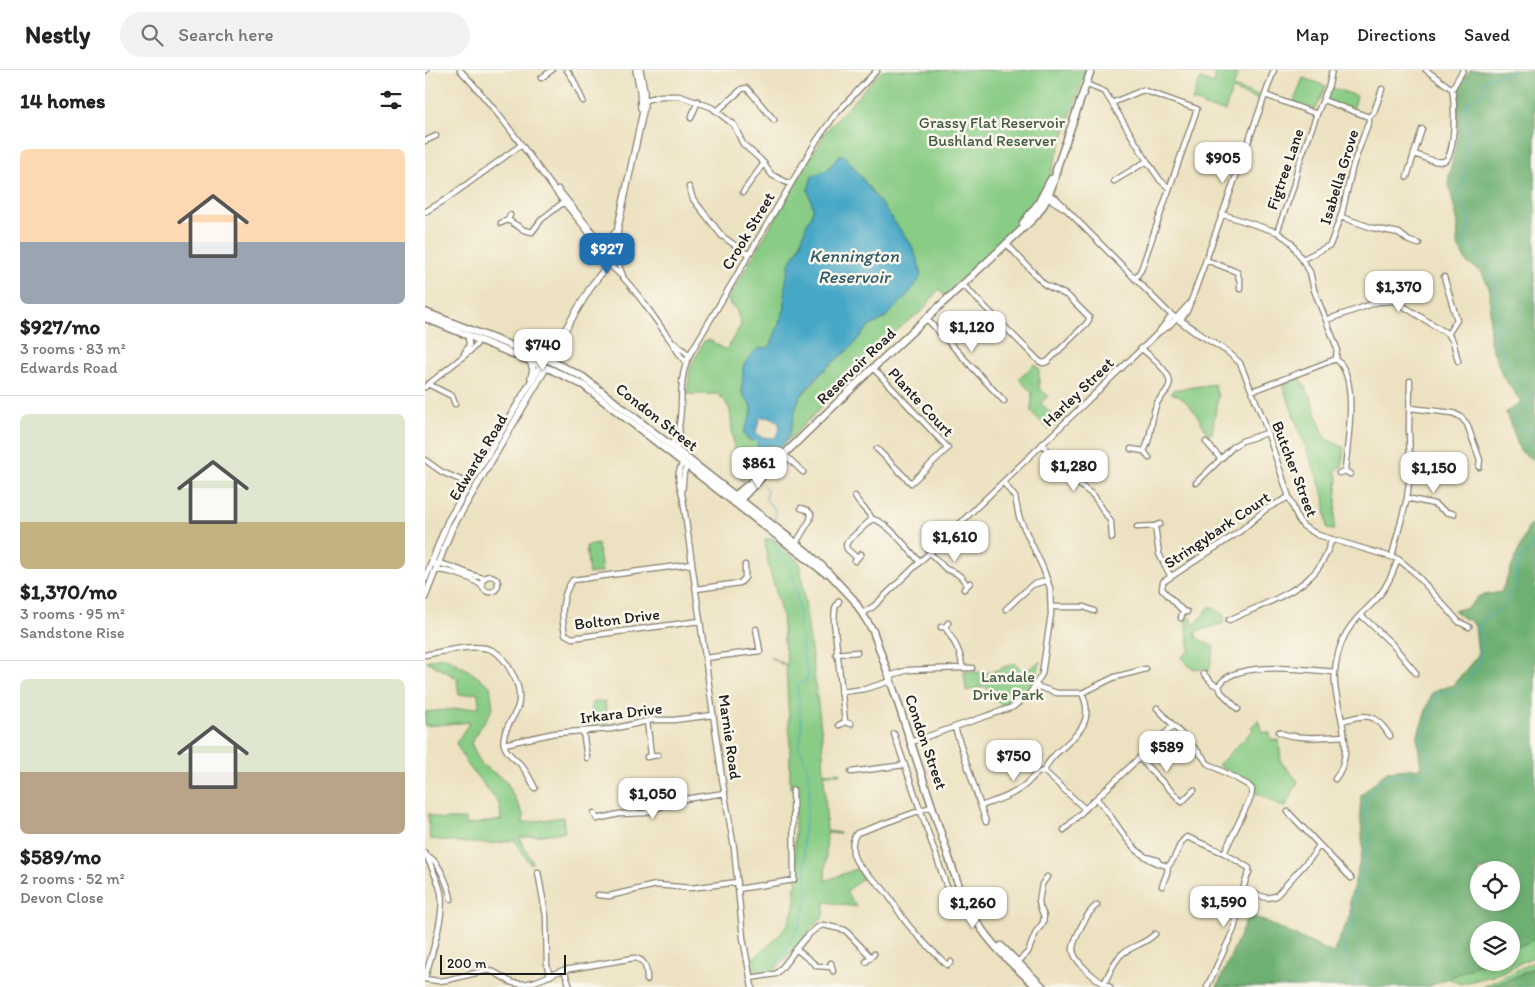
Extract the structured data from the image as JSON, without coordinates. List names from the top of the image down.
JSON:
{
  "streets": {
    "main road": ["Reservoir Road", "Condon Street", "Edwards Road"],
    "street": [
      "Figtree Lane",
      "Isabella Grove",
      "Crook Street",
      "Harley Street",
      "Plante Court",
      "Butcher Street",
      "Stringybark Court",
      "Bolton Drive",
      "Irkara Drive",
      "Marnie Road"
    ]
  },
  "crossings": [
    ["Figtree Lane", "Isabella Grove"],
    ["Figtree Lane", "Harley Street"],
    ["Crook Street", "Condon Street"],
    ["Reservoir Road", "Plante Court"],
    ["Reservoir Road", "Condon Street"],
    ["Reservoir Road", "Butcher Street"],
    ["Harley Street", "Condon Street"],
    ["Harley Street", "Butcher Street"],
    ["Condon Street", "Edwards Road"],
    ["Condon Street", "Marnie Road"],
    ["Butcher Street", "Stringybark Court"],
    ["Bolton Drive", "Marnie Road"],
    ["Irkara Drive", "Marnie Road"]
  ],
  "water": ["Kennington Reservoir"],
  "parks": ["Grassy Flat Reservoir Bushland Reserver", "Landale Drive Park"],
  "scale_bar": "200 m",
  "page": {
    "header": "Nestly",
    "search": "Search here",
    "nav": ["Map", "Directions", "Saved"],
    "heading": "14 homes",
    "list": [
      {
        "name": "$927/mo",
        "note": "3 rooms · 83 m² · Edwards Road"
      },
      {
        "name": "$1,370/mo",
        "note": "3 rooms · 95 m² · Sandstone Rise"
      },
      {
        "name": "$589/mo",
        "note": "2 rooms · 52 m² · Devon Close"
      }
    ],
    "price": [
      "$905",
      "$927",
      "$1,370",
      "$1,120",
      "$740",
      "$861",
      "$1,280",
      "$1,150",
      "$1,610",
      "$589",
      "$750",
      "$1,050",
      "$1,590",
      "$1,260"
    ],
    "scale": "200 m"
  }
}
